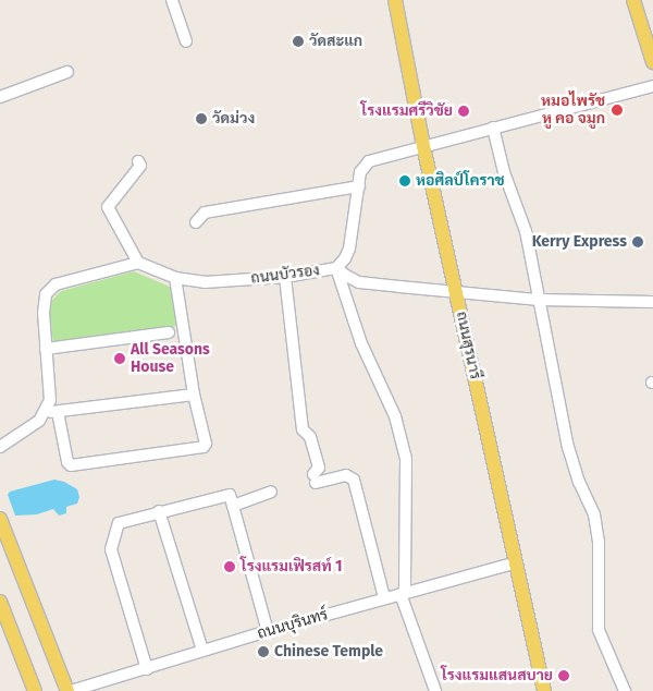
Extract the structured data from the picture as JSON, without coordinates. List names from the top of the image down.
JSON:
{
  "streets": {
    "main road": ["ถนนสุรนารี"],
    "street": ["ถนนบัวรอง", "ถนนบุรินทร์"]
  },
  "crossings": [
    ["ถนนบัวรอง", "ถนนสุรนารี"],
    ["ถนนสุรนารี", "ถนนบุรินทร์"]
  ],
  "places": [
    "วัดสะแก",
    "หมอไพรัช หู คอ จมูก",
    "โรงแรมศรีวิชัย",
    "วัดม่วง",
    "หอศิลป์โคราช",
    "Kerry Express",
    "All Seasons House",
    "โรงแรมเฟิรสท์ 1",
    "Chinese Temple",
    "โรงแรมแสนสบาย"
  ]
}
